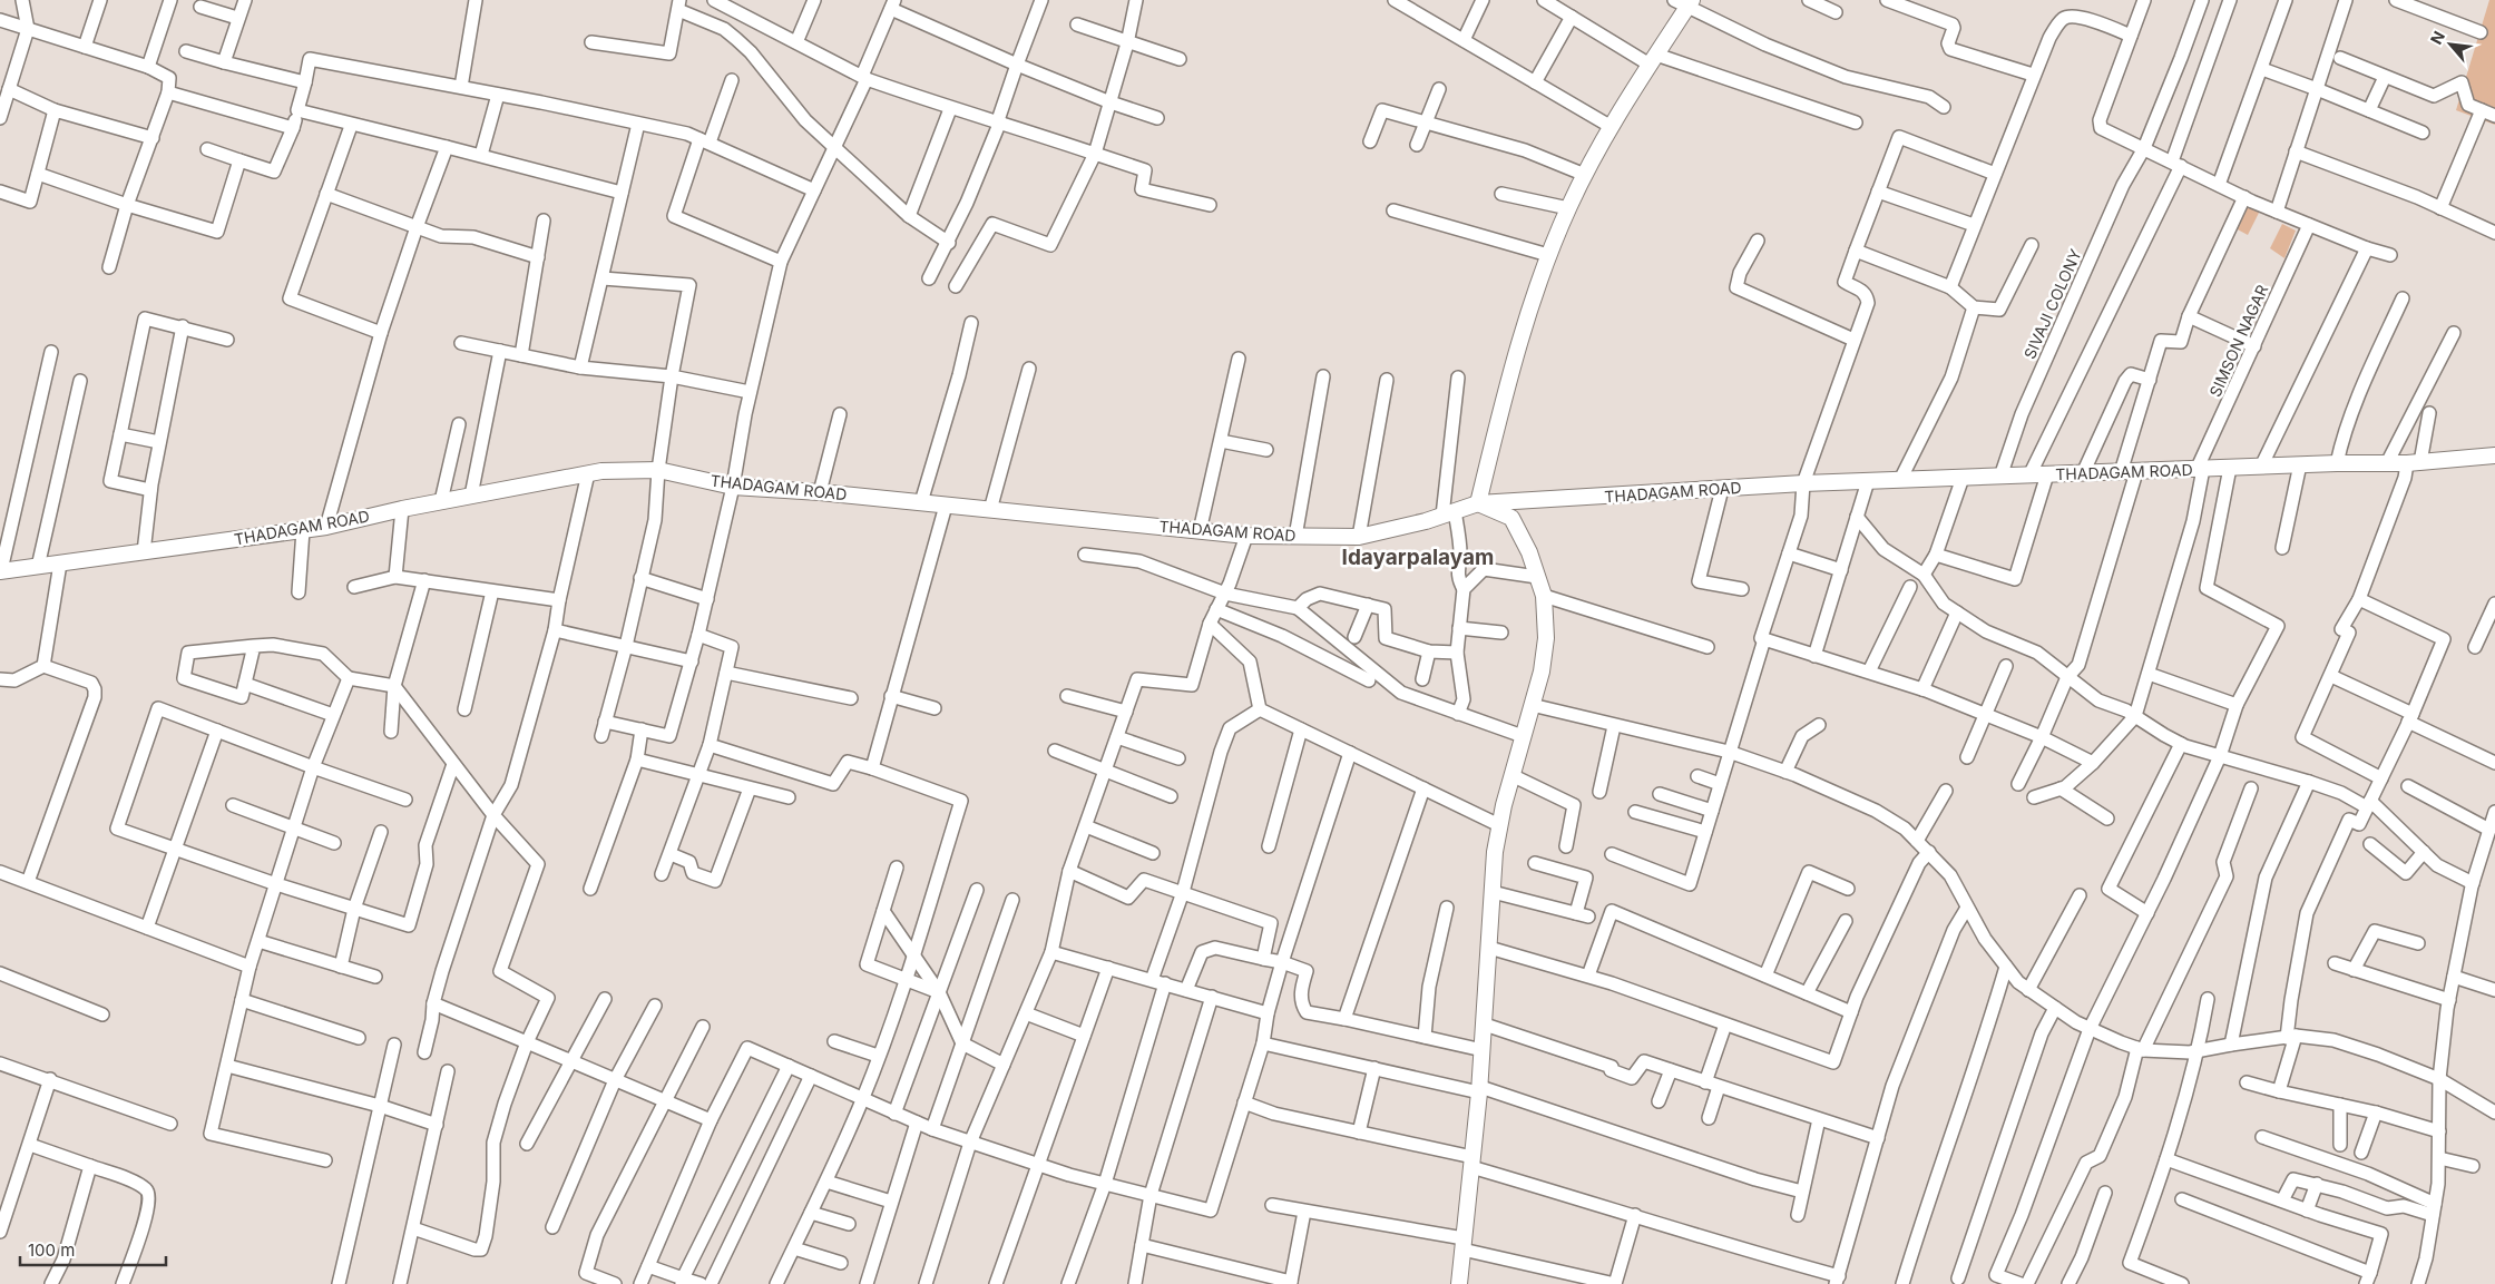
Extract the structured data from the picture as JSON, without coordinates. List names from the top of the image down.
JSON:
{
  "streets": {
    "main road": ["THADAGAM ROAD"],
    "street": ["SIVAJI COLONY", "SIMSON NAGAR"]
  },
  "crossings": [
    ["SIVAJI COLONY", "THADAGAM ROAD"],
    ["SIMSON NAGAR", "THADAGAM ROAD"]
  ],
  "districts": ["Idayarpalayam"],
  "scale_bar": "100 m",
  "north": "top left"
}
